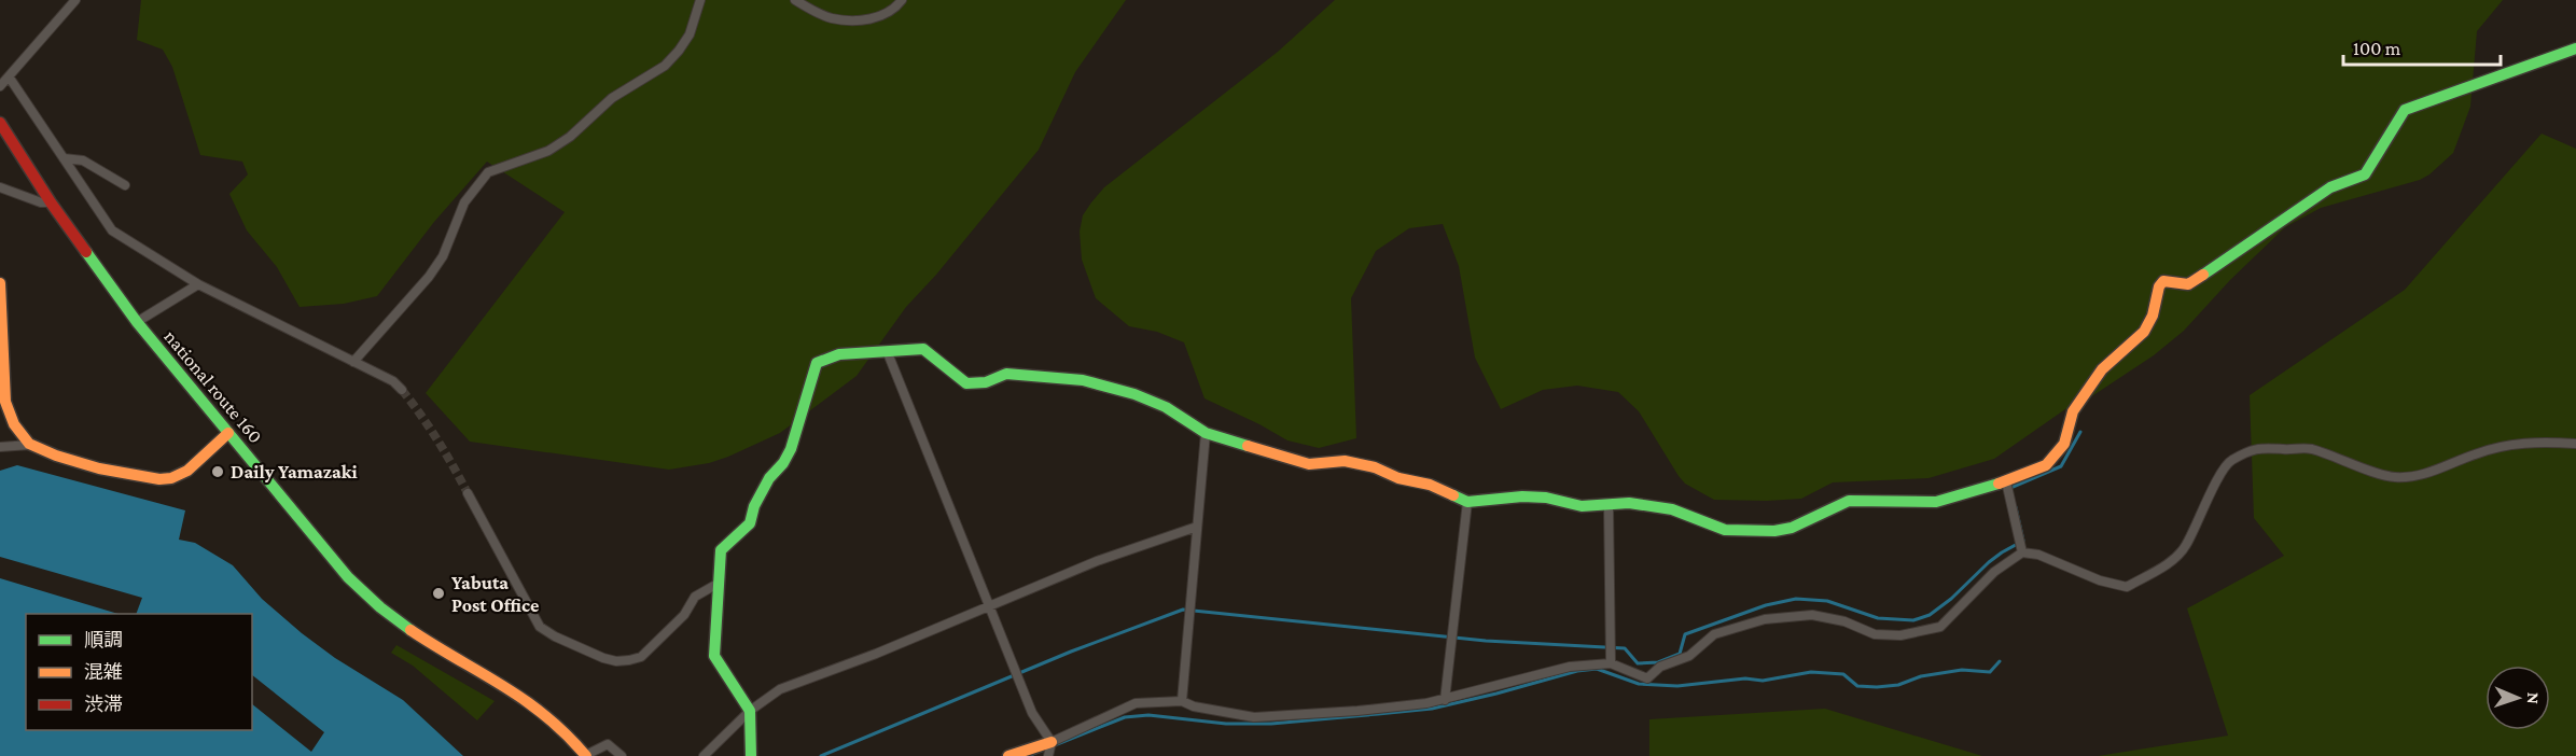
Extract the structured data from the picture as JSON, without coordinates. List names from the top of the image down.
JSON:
{
  "streets": {
    "main road": ["national route 160"]
  },
  "places": ["Daily Yamazaki", "Yabuta Post Office"],
  "legend": ["順調", "混雑", "渋滞"],
  "scale_bar": "100 m",
  "north": "right"
}
